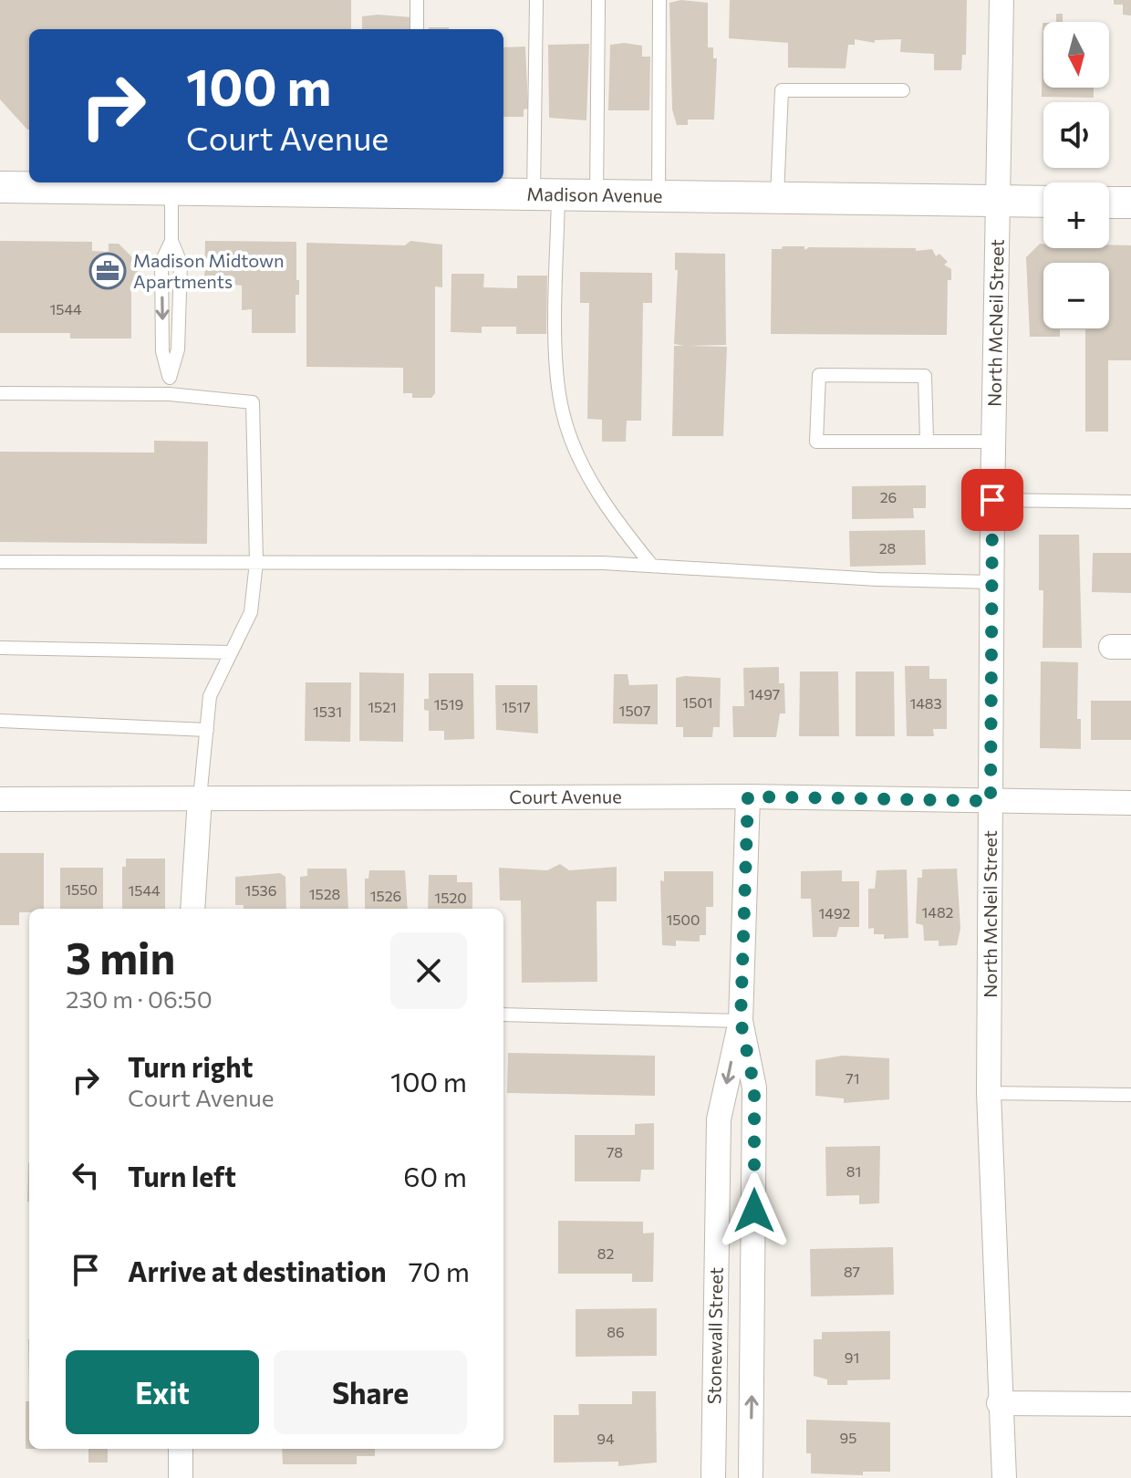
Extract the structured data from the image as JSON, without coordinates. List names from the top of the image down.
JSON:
{
  "streets": {
    "street": [
      "Madison Avenue",
      "North McNeil Street",
      "Court Avenue",
      "Stonewall Street"
    ]
  },
  "crossings": [
    ["Madison Avenue", "North McNeil Street"],
    ["North McNeil Street", "Court Avenue"],
    ["Court Avenue", "Stonewall Street"]
  ],
  "places": {
    "office": ["Madison Midtown Apartments"]
  },
  "house_numbers": [
    "1544",
    "26",
    "28",
    "1497",
    "1501",
    "1483",
    "1519",
    "1521",
    "1517",
    "1507",
    "1531",
    "1550",
    "1544",
    "1536",
    "1528",
    "1526",
    "1520",
    "1482",
    "1492",
    "1500",
    "71",
    "78",
    "81",
    "82",
    "87",
    "86",
    "91",
    "95",
    "94"
  ],
  "north": "bottom",
  "page": {
    "map_buttons": ["+", "−"],
    "turn": ["100 m", "Court Avenue"],
    "heading": ["3 min", "230 m · 06:50"],
    "list": [
      {
        "name": "Turn right",
        "note": "Court Avenue",
        "value": "100 m"
      },
      {
        "name": "Turn left",
        "value": "60 m"
      },
      {
        "name": "Arrive at destination",
        "value": "70 m"
      }
    ],
    "buttons": ["Exit", "Share"]
  }
}
